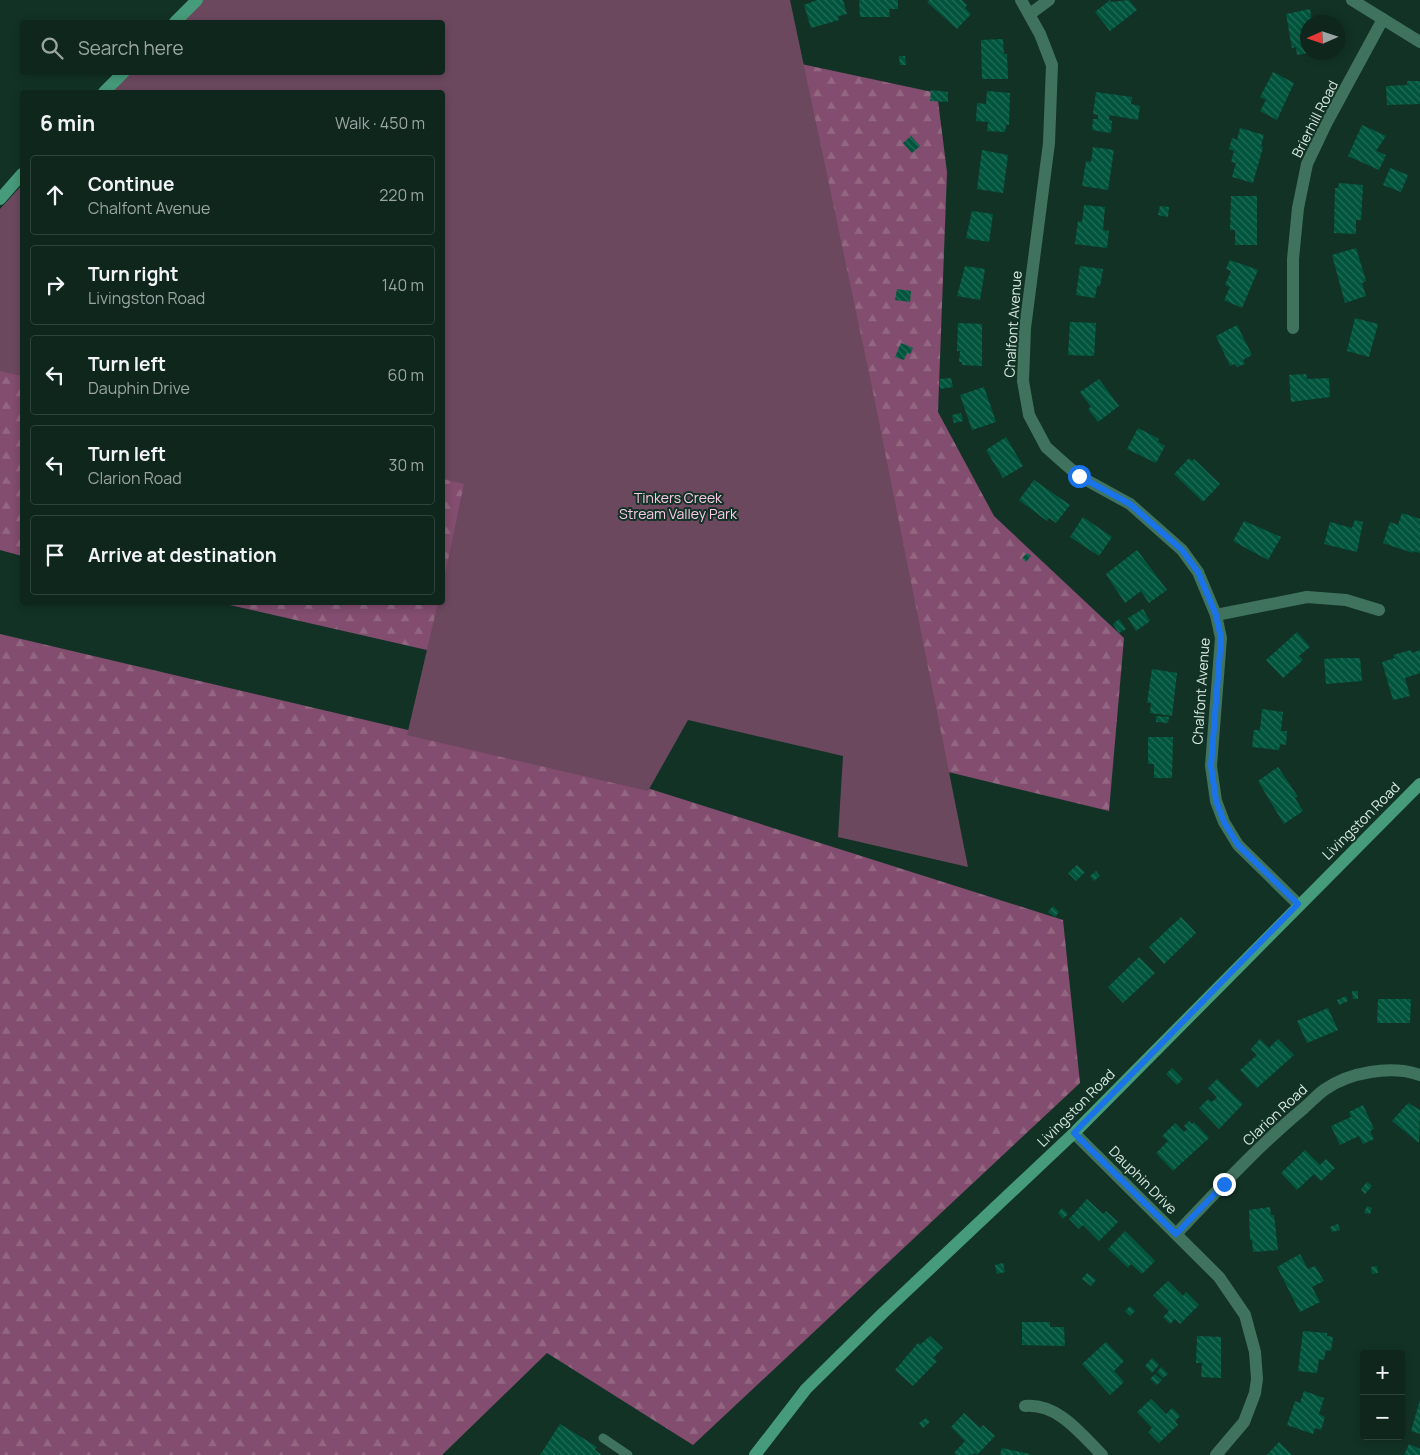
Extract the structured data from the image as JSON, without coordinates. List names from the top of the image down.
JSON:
{
  "streets": {
    "main road": ["Livingston Road"],
    "street": [
      "Brierhill Road",
      "Chalfont Avenue",
      "Clarion Road",
      "Dauphin Drive"
    ]
  },
  "crossings": [
    ["Chalfont Avenue", "Livingston Road"],
    ["Livingston Road", "Dauphin Drive"],
    ["Clarion Road", "Dauphin Drive"]
  ],
  "parks": ["Tinkers Creek Stream Valley Park"],
  "north": "left",
  "page": {
    "search": "Search here",
    "heading": ["6 min", "Walk · 450 m"],
    "list": [
      ["Continue", "Chalfont Avenue", "220 m"],
      ["Turn right", "Livingston Road", "140 m"],
      ["Turn left", "Dauphin Drive", "60 m"],
      ["Turn left", "Clarion Road", "30 m"],
      "Arrive at destination"
    ],
    "map_buttons": ["+", "−"]
  }
}
